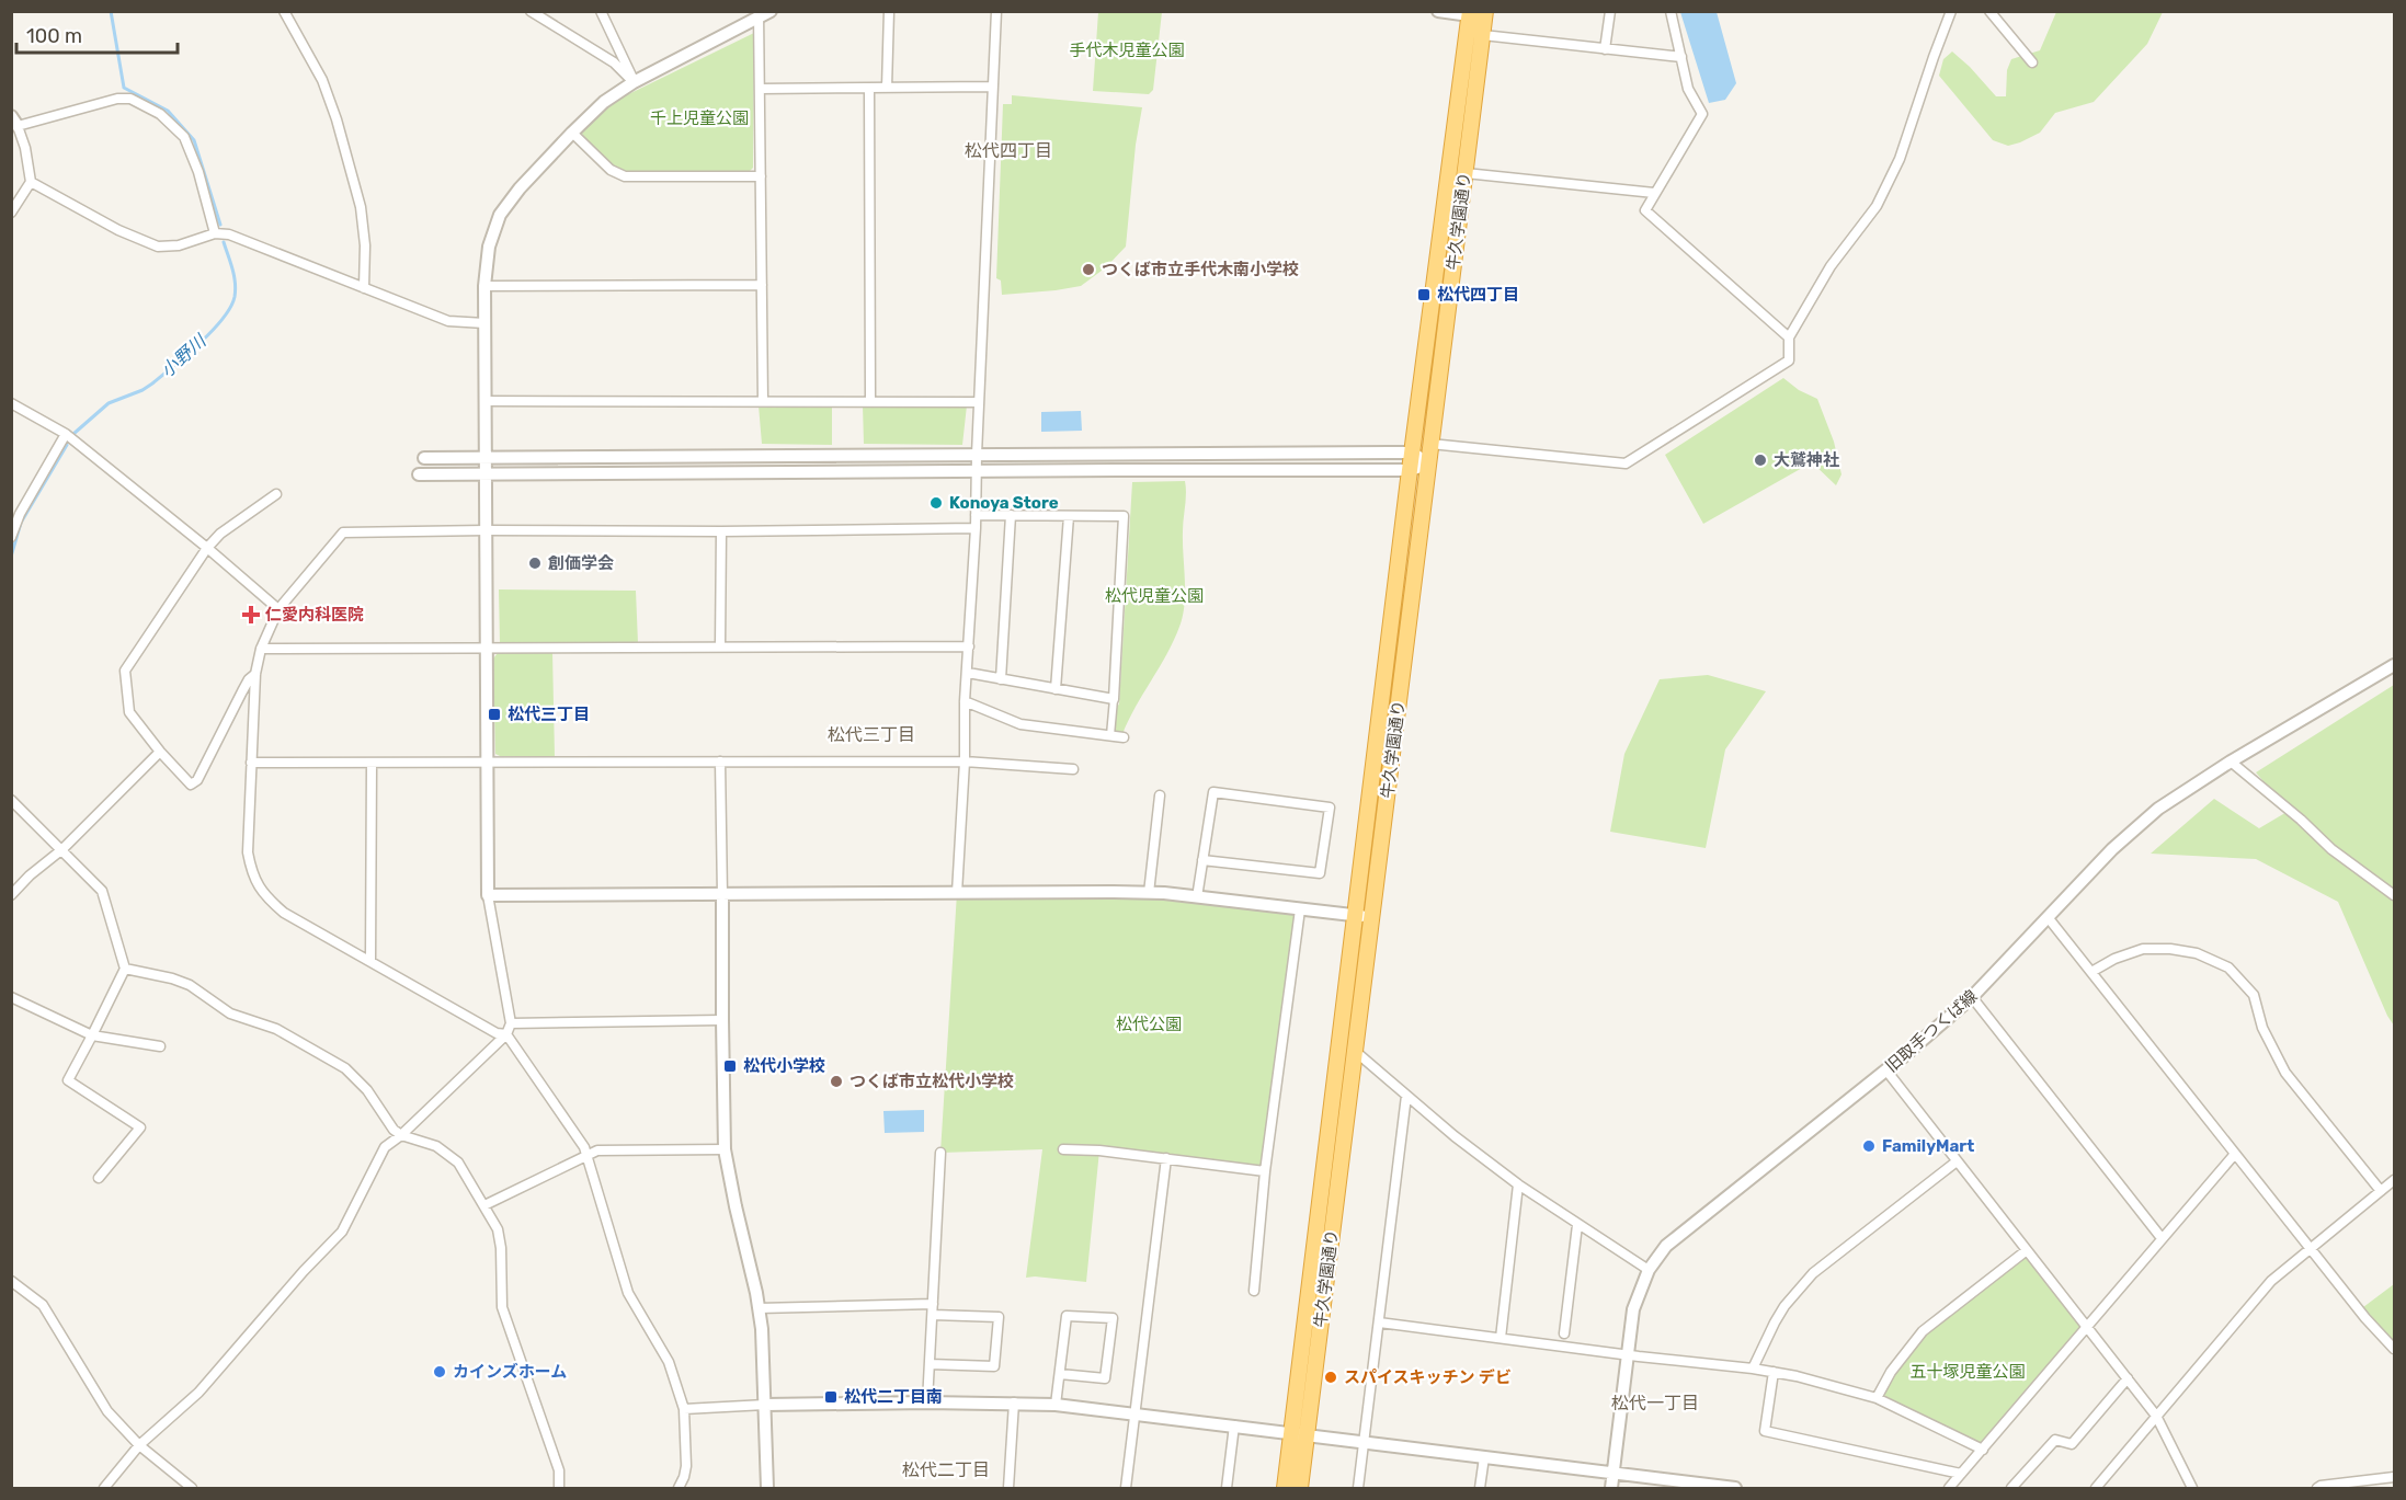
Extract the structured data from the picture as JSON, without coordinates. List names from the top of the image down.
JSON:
{
  "streets": {
    "highway": ["牛久学園通り"],
    "street": ["旧取手つくば線"]
  },
  "districts": [
    "松代四丁目",
    "松代三丁目",
    "松代一丁目",
    "松代二丁目"
  ],
  "water": ["小野川"],
  "parks": [
    "手代木児童公園",
    "千上児童公園",
    "松代児童公園",
    "松代公園",
    "五十塚児童公園"
  ],
  "places": {
    "other": [
      "つくば市立手代木南小学校",
      "大鷲神社",
      "Konoya Store",
      "創価学会",
      "つくば市立松代小学校",
      "FamilyMart",
      "カインズホーム",
      "スパイスキッチン デビ"
    ],
    "transit": [
      "松代四丁目",
      "松代三丁目",
      "松代小学校",
      "松代二丁目南"
    ],
    "health": ["仁愛内科医院"]
  },
  "scale_bar": "100 m"
}
